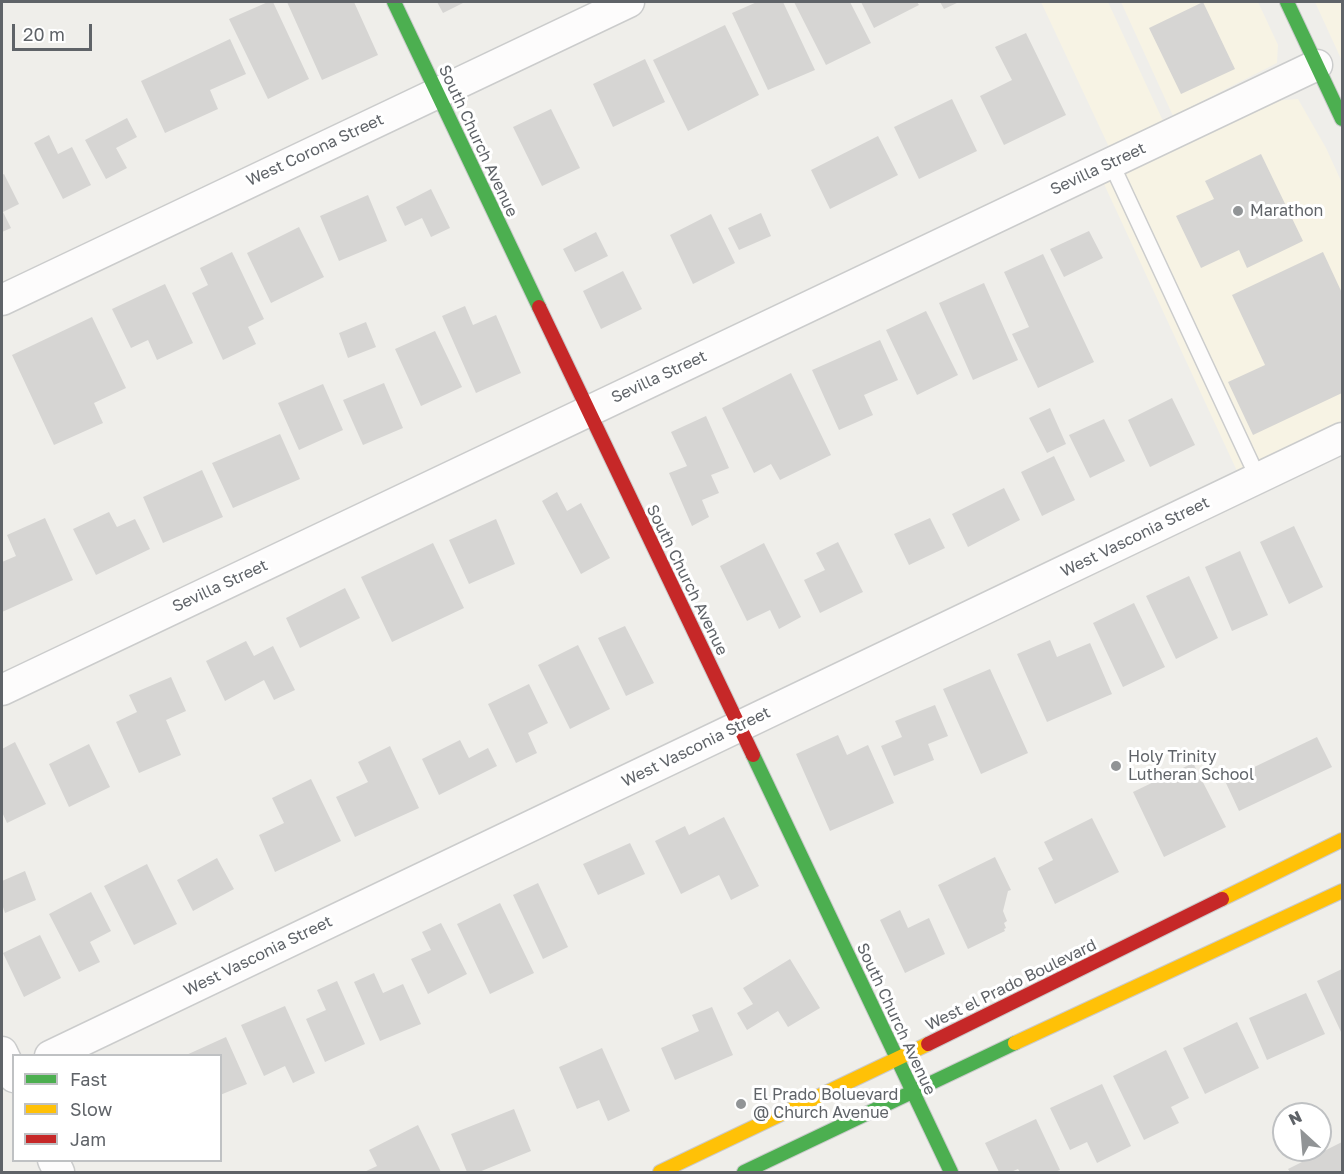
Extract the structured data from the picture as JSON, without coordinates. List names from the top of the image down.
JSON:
{
  "streets": {
    "street": [
      "South Church Avenue",
      "West Corona Street",
      "Sevilla Street",
      "West Vasconia Street",
      "West el Prado Boulevard"
    ]
  },
  "crossings": [
    ["South Church Avenue", "West Corona Street"],
    ["South Church Avenue", "Sevilla Street"],
    ["South Church Avenue", "West Vasconia Street"],
    ["South Church Avenue", "West el Prado Boulevard"]
  ],
  "places": ["Marathon", "Holy Trinity Lutheran School", "El Prado Boluevard @ Church Avenue"],
  "legend": ["Fast", "Slow", "Jam"],
  "scale_bar": "20 m",
  "north": "top left"
}
